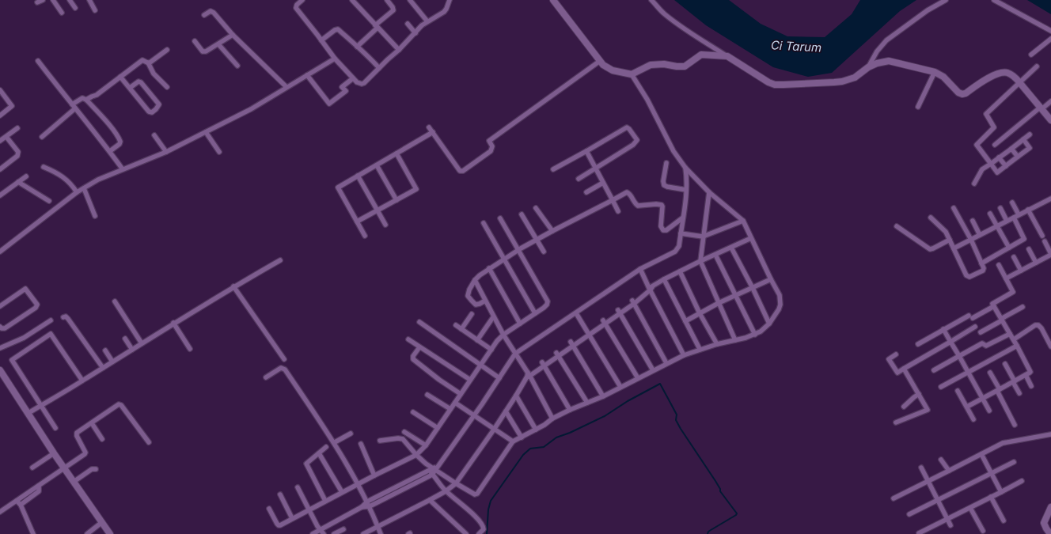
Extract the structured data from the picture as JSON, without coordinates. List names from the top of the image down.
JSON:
{
  "water": ["Ci Tarum"]
}
